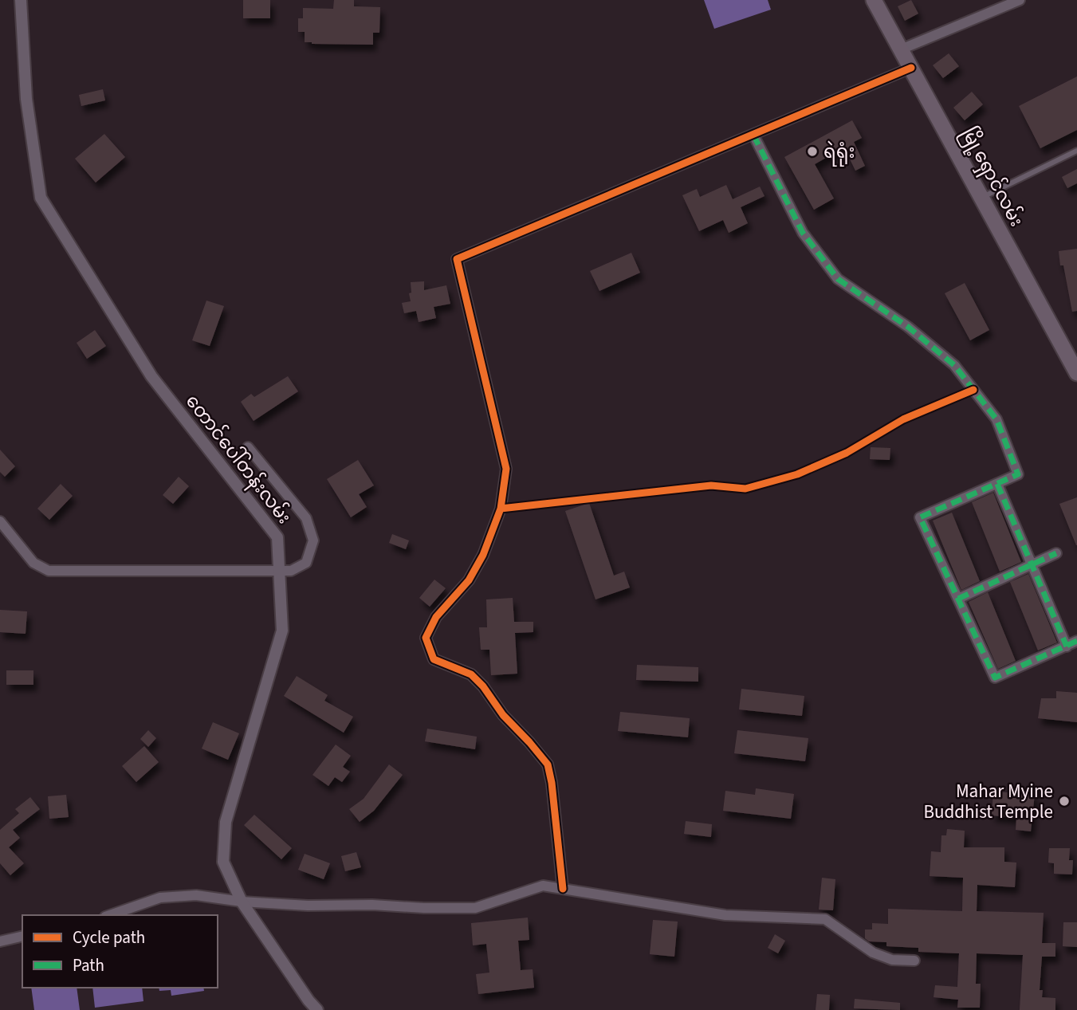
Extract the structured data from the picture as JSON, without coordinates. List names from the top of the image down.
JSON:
{
  "streets": {
    "highway": ["မြို့ရှောင်လမ်း"],
    "street": ["တောင်ပေါ်တန်းလမ်း"]
  },
  "places": ["ရဲရုံး", "Mahar Myine Buddhist Temple"],
  "legend": ["Cycle path", "Path"]
}
